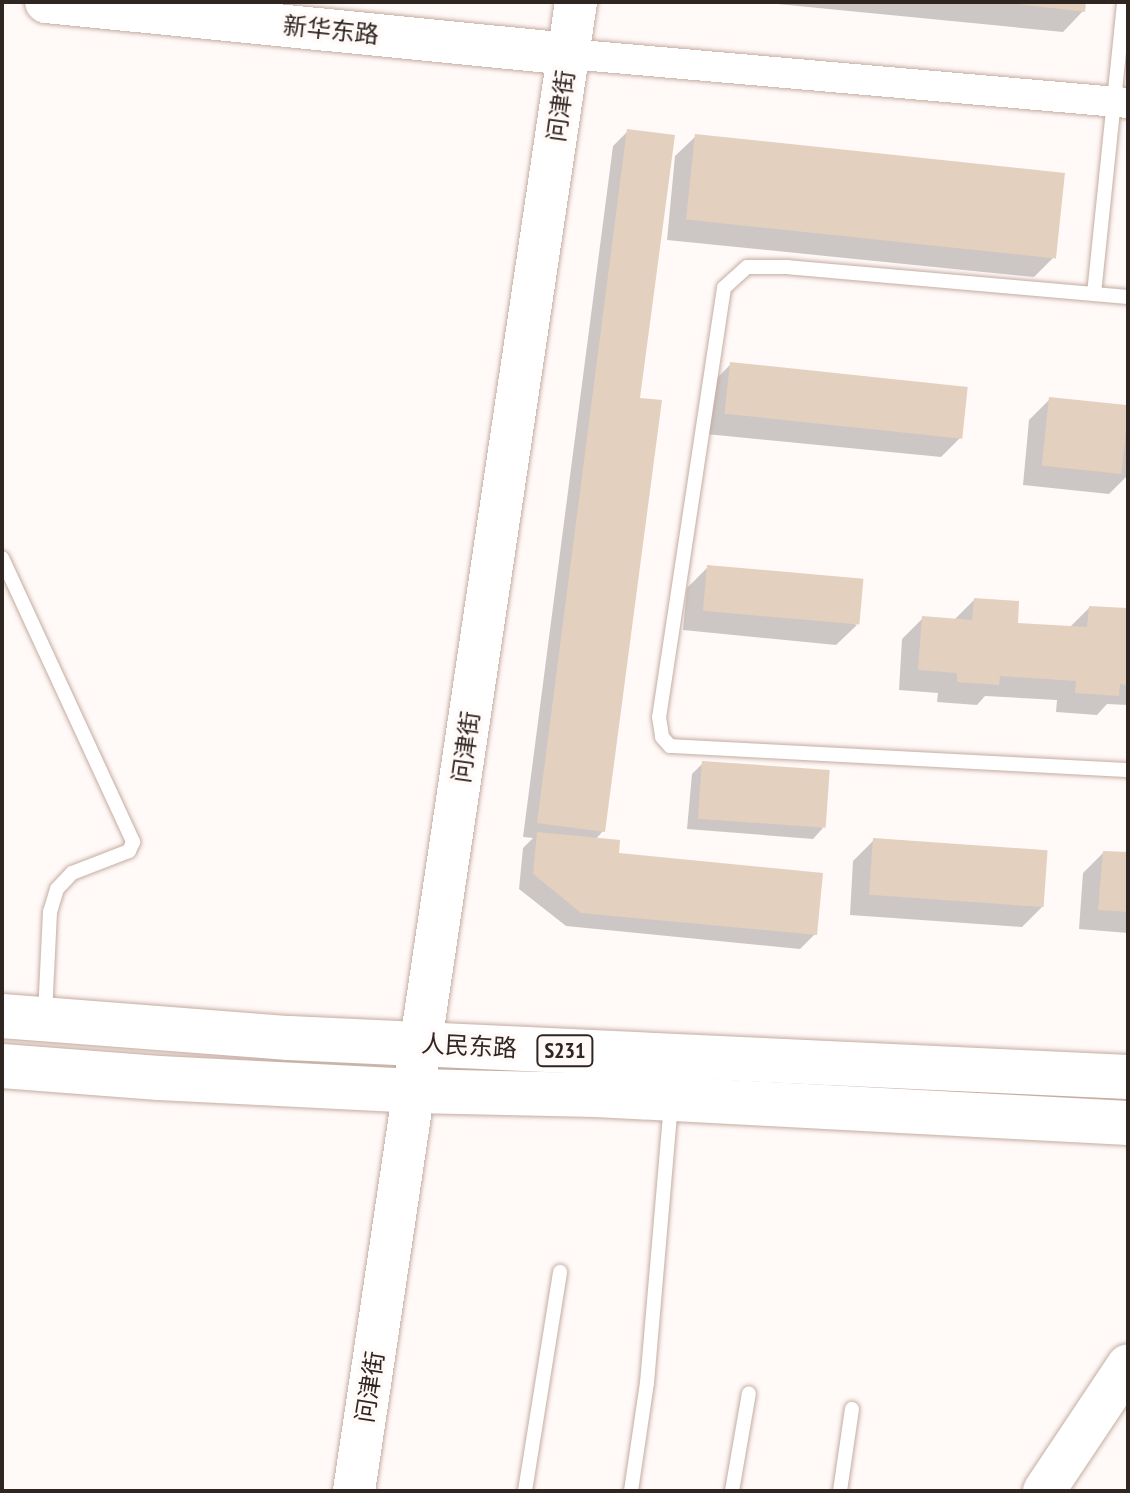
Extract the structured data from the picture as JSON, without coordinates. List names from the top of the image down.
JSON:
{
  "streets": {
    "main road": ["人民东路", "S231"],
    "street": ["新华东路", "问津街"]
  },
  "crossings": [
    ["新华东路", "问津街"],
    ["问津街", "人民东路"]
  ]
}
